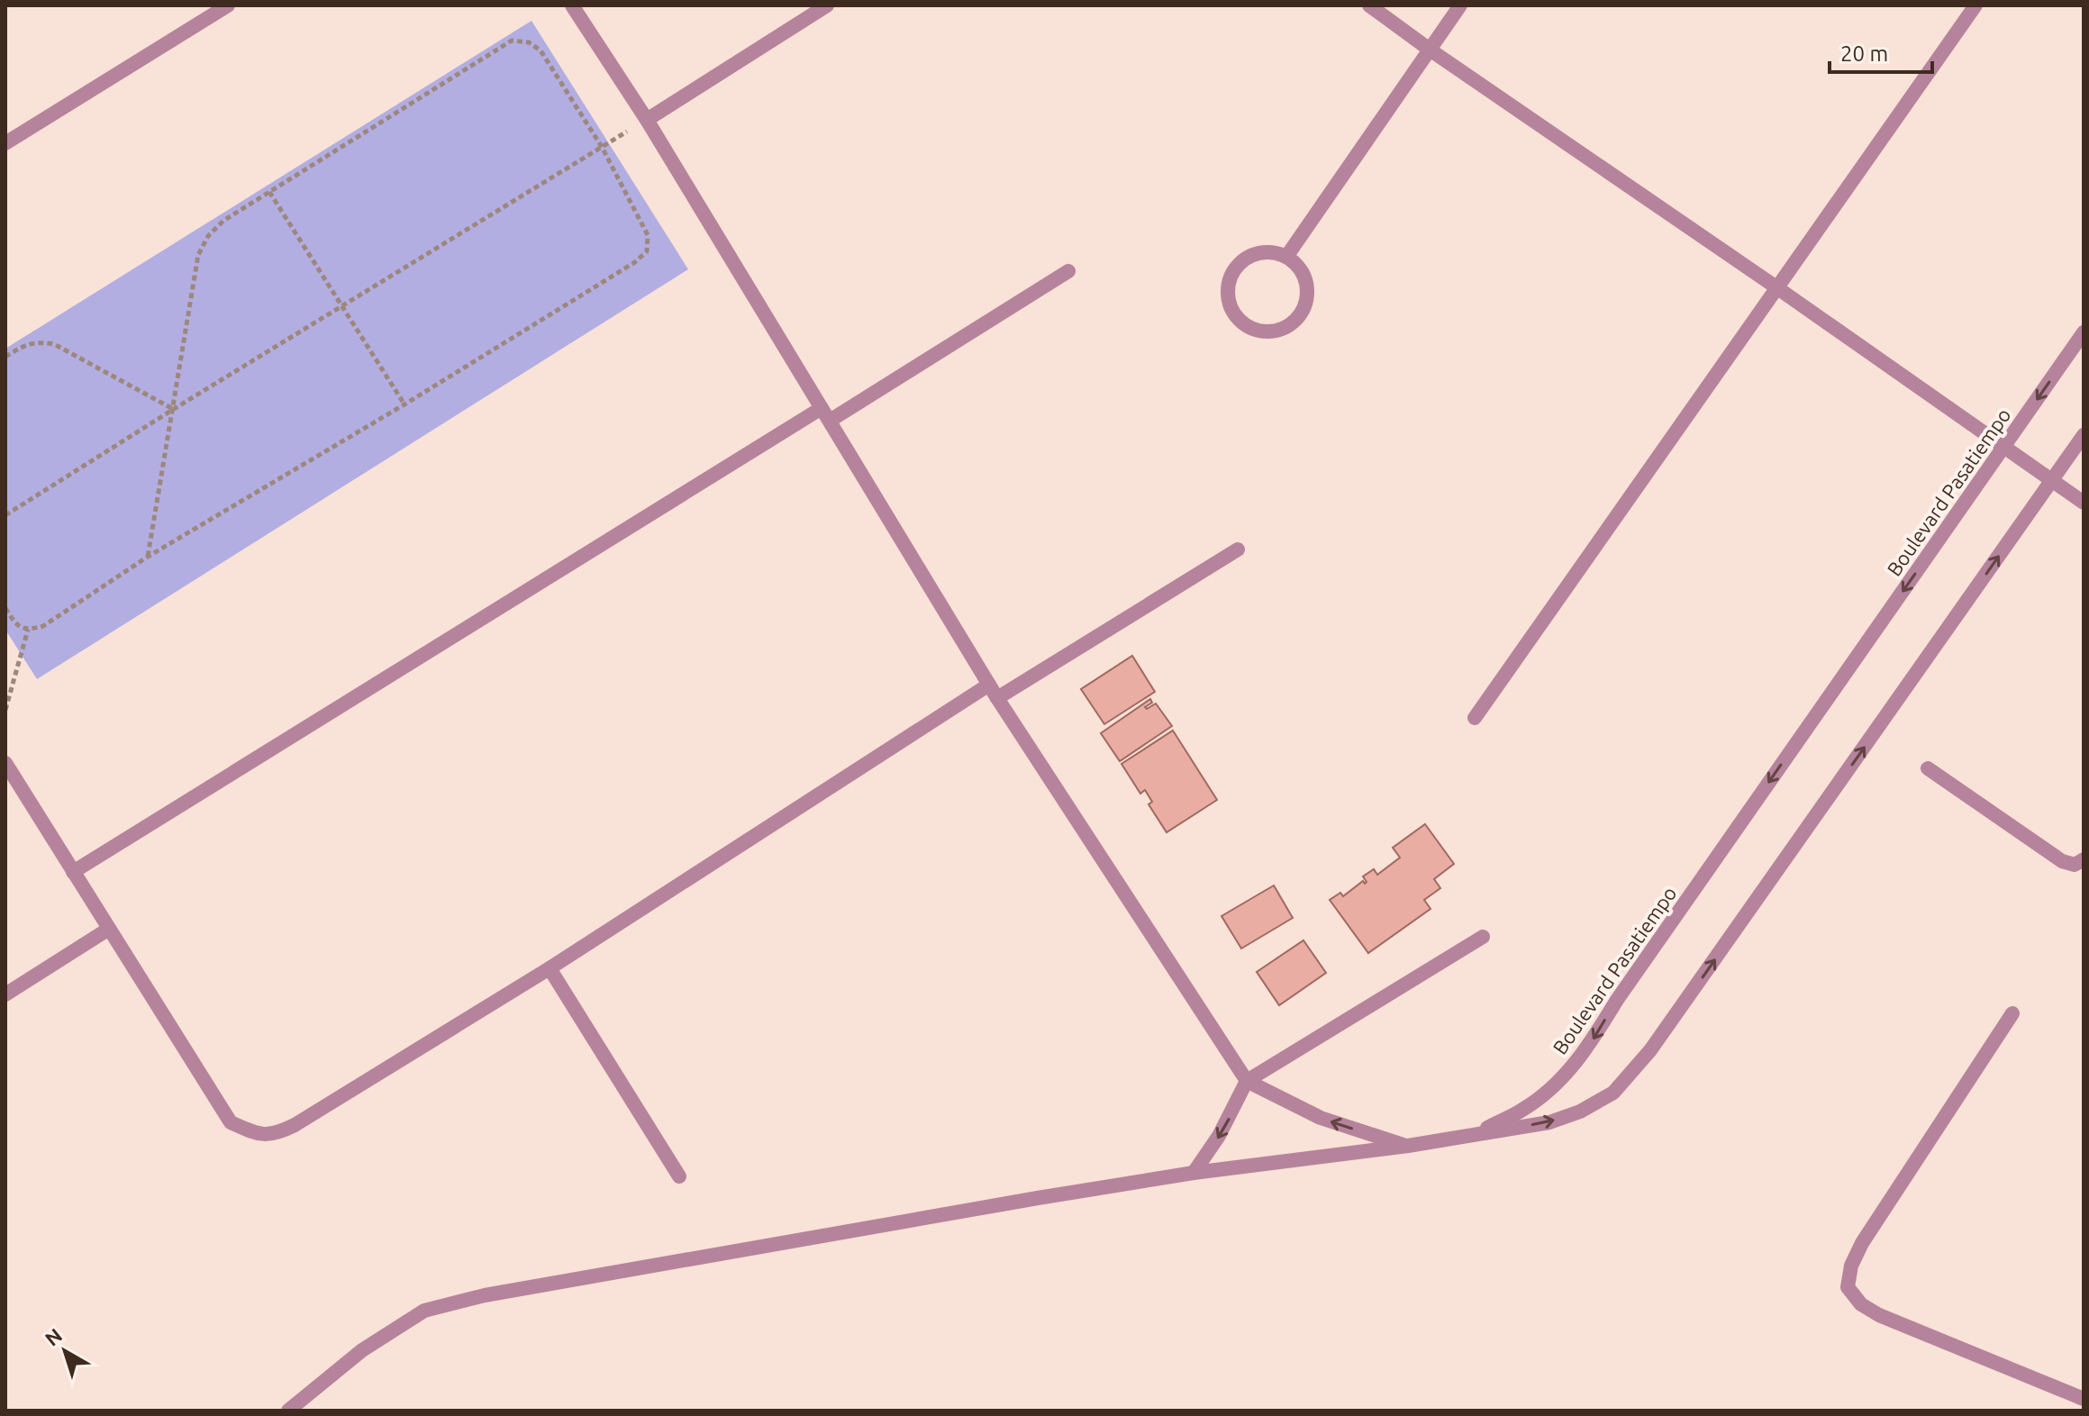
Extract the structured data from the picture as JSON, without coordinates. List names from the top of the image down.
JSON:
{
  "streets": {
    "street": ["Boulevard Pasatiempo"]
  },
  "scale_bar": "20 m",
  "north": "top left"
}
